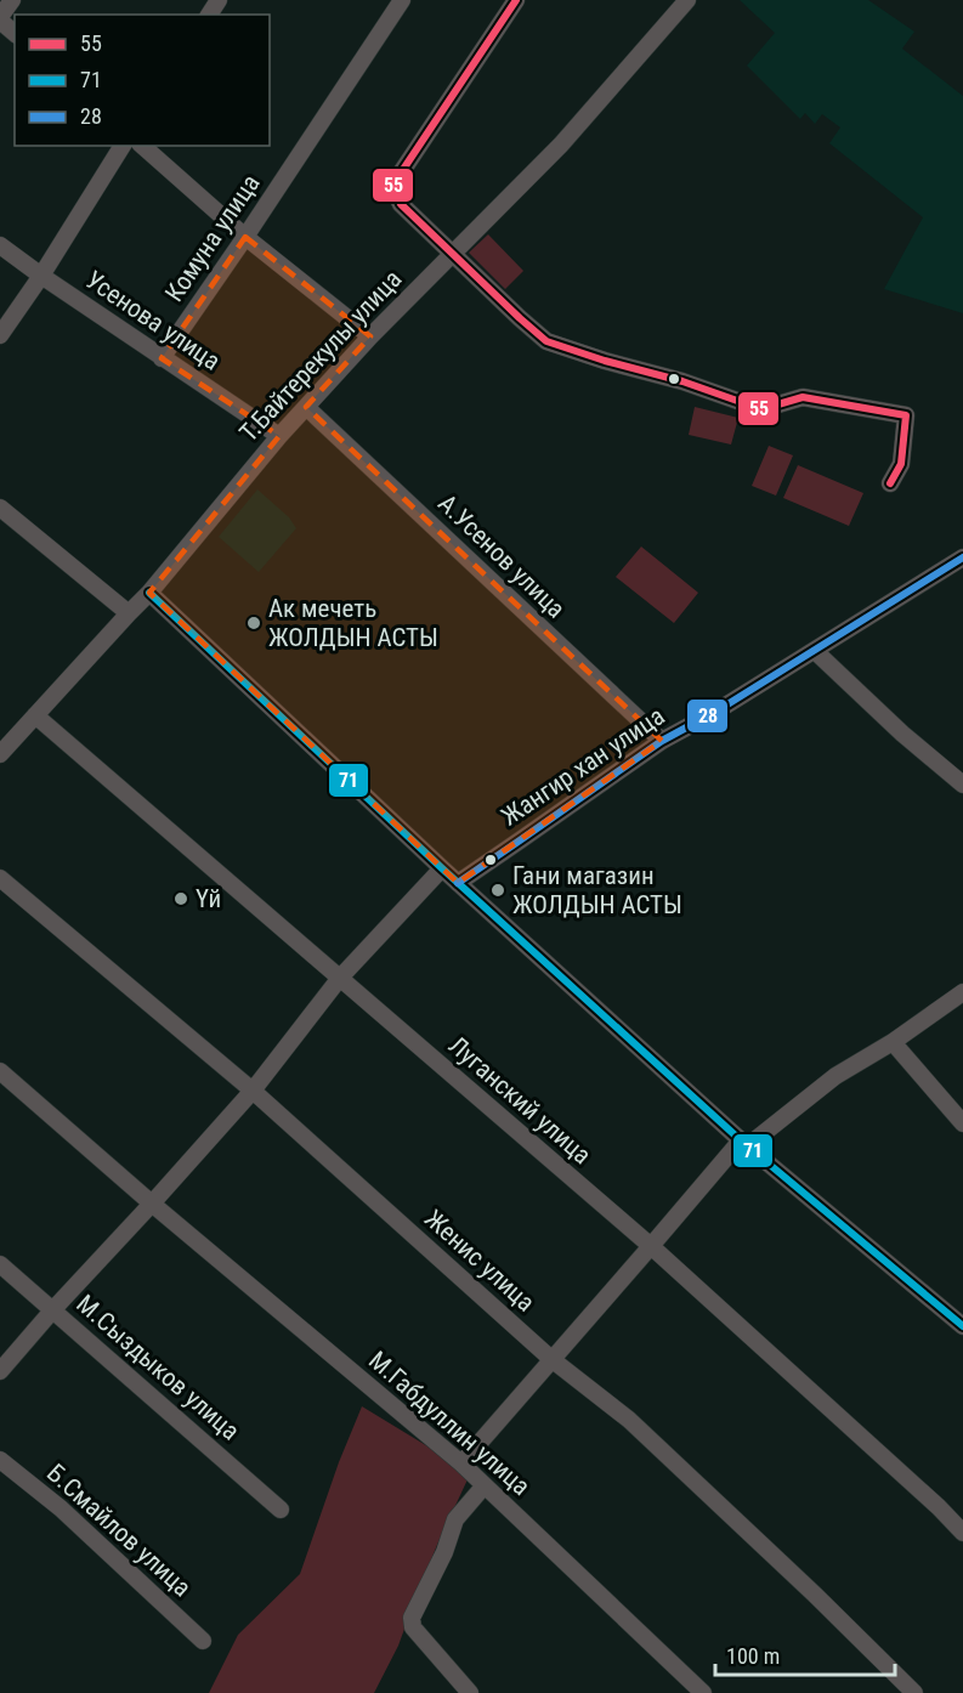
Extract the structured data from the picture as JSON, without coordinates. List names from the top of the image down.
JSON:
{
  "streets": {
    "street": [
      "Комуна улица",
      "Усенова улица",
      "Т.Байтерекулы улица",
      "А.Усенов улица",
      "Жангир хан улица",
      "Луганский улица",
      "Женис улица",
      "М.Сыздыков улица",
      "М.Габдуллин улица",
      "Б.Смайлов улица"
    ]
  },
  "crossings": [
    ["Комуна улица", "Усенова улица"],
    ["Усенова улица", "Т.Байтерекулы улица"],
    ["Т.Байтерекулы улица", "А.Усенов улица"],
    ["Т.Байтерекулы улица", "Луганский улица"],
    ["А.Усенов улица", "Жангир хан улица"]
  ],
  "places": ["Ак мечеть ЖОЛДЫН АСТЫ", "Гани магазин ЖОЛДЫН АСТЫ", "Үй"],
  "lines": ["transit line 55", "transit line 28", "transit line 71"],
  "legend": ["55", "71", "28"],
  "scale_bar": "100 m"
}
